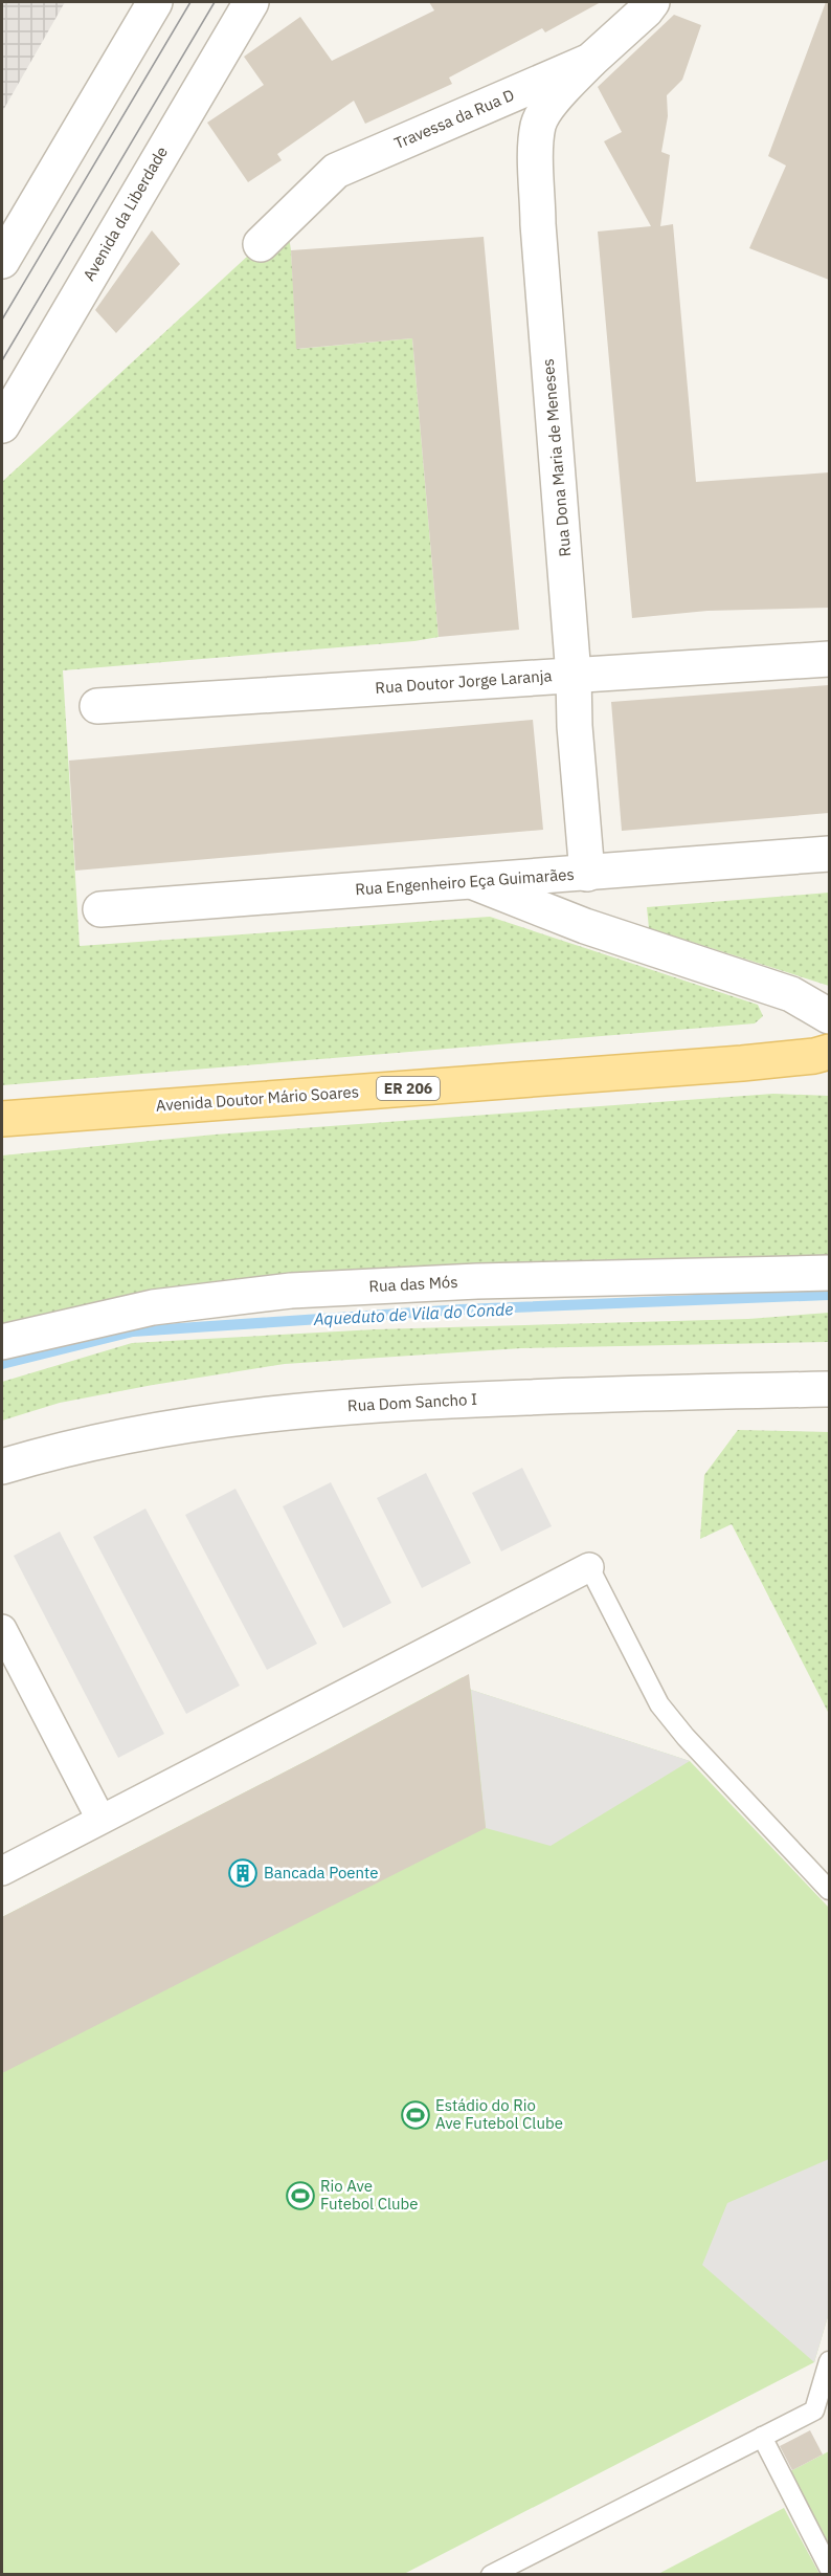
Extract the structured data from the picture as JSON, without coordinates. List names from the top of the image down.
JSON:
{
  "streets": {
    "main road": ["ER 206", "Avenida Doutor Mário Soares"],
    "street": [
      "Travessa da Rua D",
      "Avenida da Liberdade",
      "Rua Dona Maria de Meneses",
      "Rua Doutor Jorge Laranja",
      "Rua Engenheiro Eça Guimarães",
      "Rua das Mós",
      "Rua Dom Sancho I"
    ]
  },
  "crossings": [
    ["Travessa da Rua D", "Rua Dona Maria de Meneses"],
    ["Rua Dona Maria de Meneses", "Rua Doutor Jorge Laranja"],
    ["Rua Dona Maria de Meneses", "Rua Engenheiro Eça Guimarães"]
  ],
  "water": ["Aqueduto de Vila do Conde"],
  "places": {
    "building": ["Bancada Poente"],
    "sports": ["Estádio do Rio Ave Futebol Clube", "Rio Ave Futebol Clube"]
  }
}
